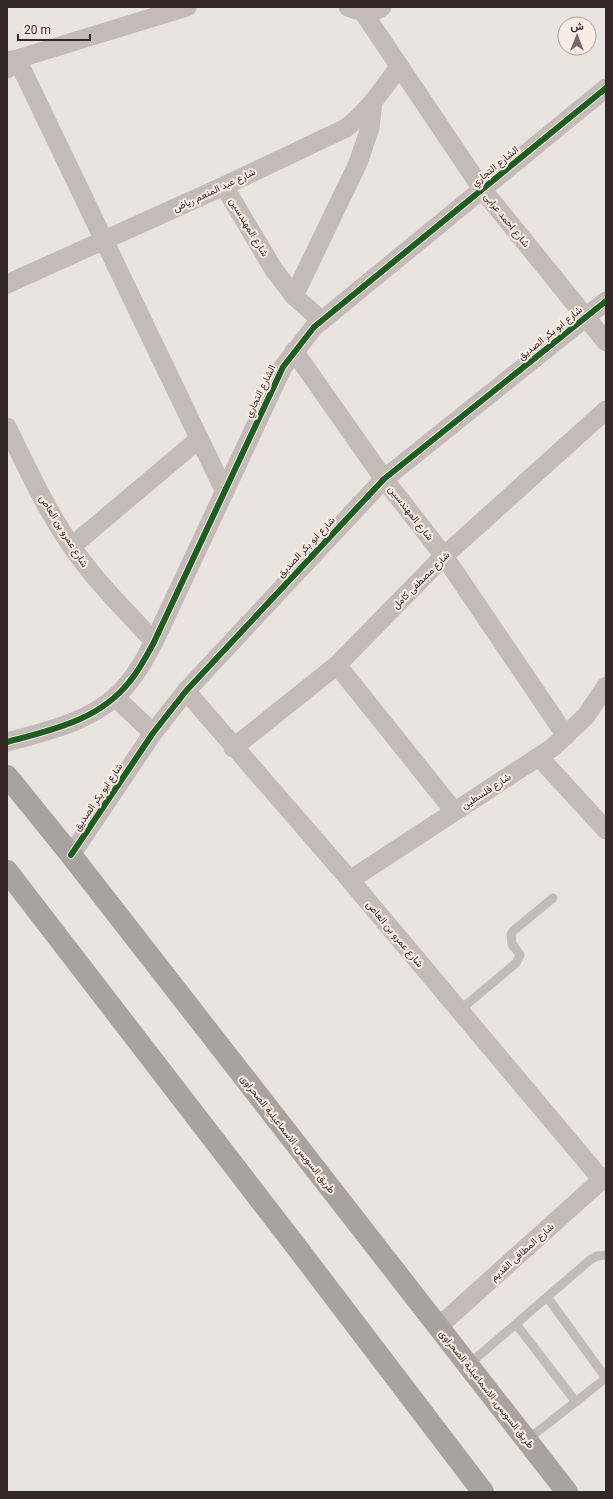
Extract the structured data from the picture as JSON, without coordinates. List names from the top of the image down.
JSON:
{
  "streets": {
    "highway": ["طريق السويس, الاسماعيلية الصحراوى"],
    "street": [
      "الشارع التجاري",
      "شارع عبد المنعم رياض",
      "شارع احمد عرابى",
      "شارع المهندسين",
      "شارع ابو بكر الصديق",
      "شارع عمرو بن العاص",
      "شارع مصطفى كامل",
      "شارع فلسطين",
      "شارع المطافى القديم"
    ]
  },
  "crossings": [
    ["الشارع التجاري", "شارع احمد عرابى"],
    ["الشارع التجاري", "شارع المهندسين"],
    ["الشارع التجاري", "شارع عمرو بن العاص"],
    ["شارع عبد المنعم رياض", "شارع احمد عرابى"],
    ["شارع عبد المنعم رياض", "شارع المهندسين"],
    ["شارع احمد عرابى", "شارع ابو بكر الصديق"],
    ["شارع المهندسين", "شارع ابو بكر الصديق"],
    ["شارع المهندسين", "شارع مصطفى كامل"],
    ["شارع المهندسين", "شارع فلسطين"],
    ["شارع ابو بكر الصديق", "شارع عمرو بن العاص"],
    ["شارع ابو بكر الصديق", "طريق السويس, الاسماعيلية الصحراوى"],
    ["شارع عمرو بن العاص", "شارع مصطفى كامل"],
    ["شارع عمرو بن العاص", "شارع فلسطين"],
    ["شارع عمرو بن العاص", "شارع المطافى القديم"],
    ["طريق السويس, الاسماعيلية الصحراوى", "شارع المطافى القديم"]
  ],
  "scale_bar": "20 m",
  "north": "top"
}
